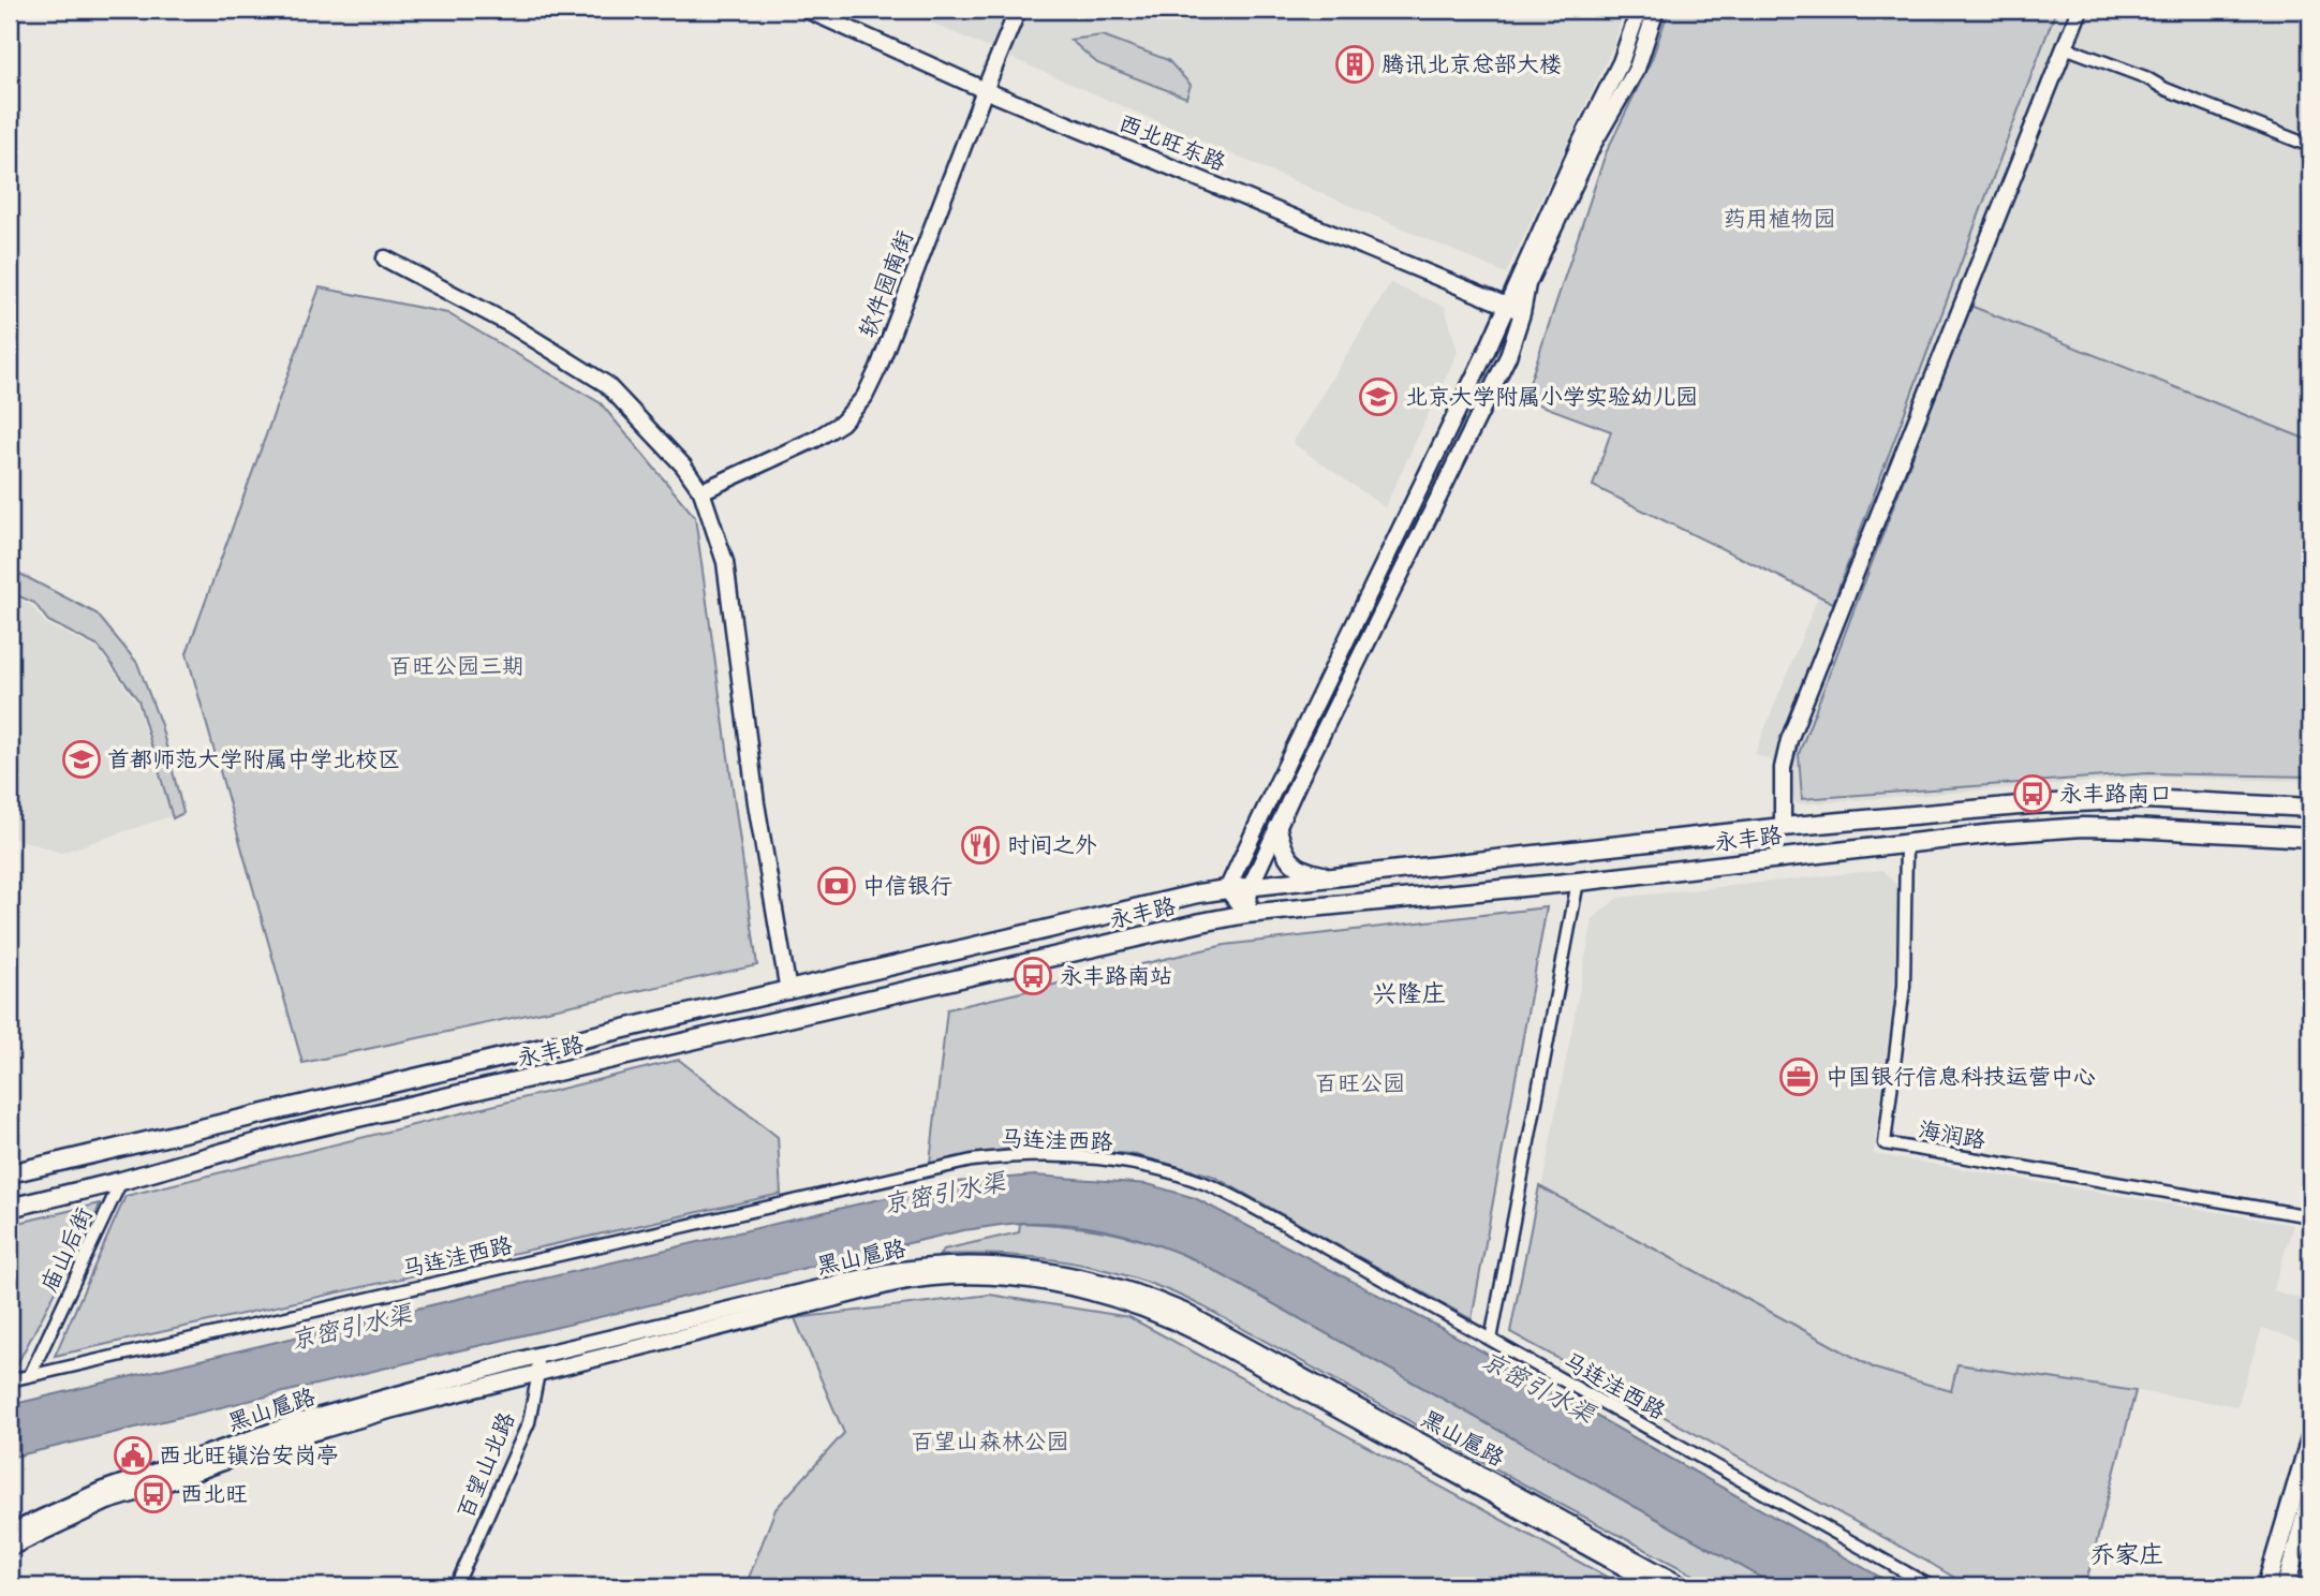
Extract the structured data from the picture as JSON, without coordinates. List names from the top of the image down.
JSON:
{
  "streets": {
    "main road": ["永丰路"],
    "street": [
      "西北旺东路",
      "软件园南街",
      "海润路",
      "马连洼西路",
      "庙山后街",
      "黑山扈路",
      "百望山北路"
    ]
  },
  "crossings": [
    ["西北旺东路", "软件园南街"],
    ["永丰路", "海润路"],
    ["永丰路", "庙山后街"],
    ["马连洼西路", "庙山后街"],
    ["黑山扈路", "百望山北路"]
  ],
  "districts": ["兴隆庄", "乔家庄"],
  "water": ["京密引水渠"],
  "parks": [
    "药用植物园",
    "百旺公园三期",
    "百旺公园",
    "百望山森林公园"
  ],
  "places": {
    "building": ["腾讯北京总部大楼"],
    "school or university": ["北京大学附属小学实验幼儿园", "首都师范大学附属中学北校区"],
    "bus stop": ["永丰路南口", "永丰路南站", "西北旺"],
    "restaurant": ["时间之外"],
    "bank": ["中信银行"],
    "office": ["中国银行信息科技运营中心"],
    "public building": ["西北旺镇治安岗亭"]
  }
}
